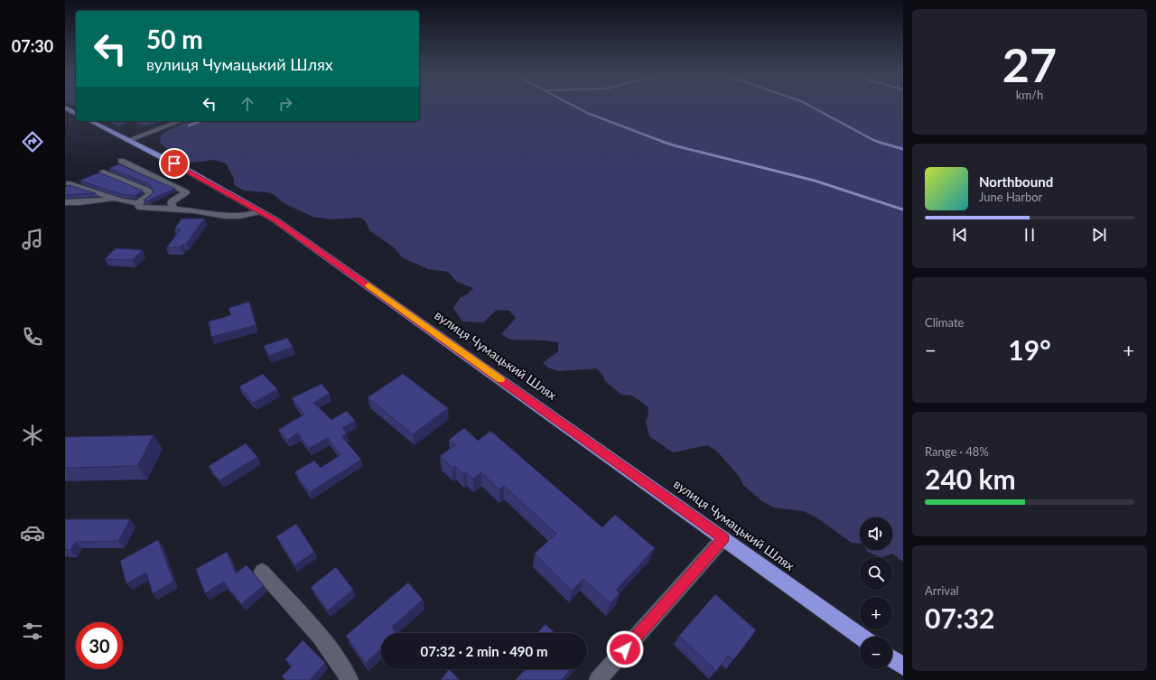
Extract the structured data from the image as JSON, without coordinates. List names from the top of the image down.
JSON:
{
  "streets": {
    "highway": ["вулиця Чумацький Шлях"]
  },
  "page": {
    "tabs": "07:30",
    "tile": [
      ["27", "km/h"],
      "Climate",
      ["Range · 48%", "240 km"],
      ["Arrival", "07:32"]
    ],
    "turn": ["50 m", "вулиця Чумацький Шлях"],
    "song": ["Northbound", "June Harbor"],
    "heat": ["−", "19°", "+"],
    "map_buttons": ["+", "−"],
    "limit": "30",
    "trip": "07:32 · 2 min · 490 m"
  }
}
